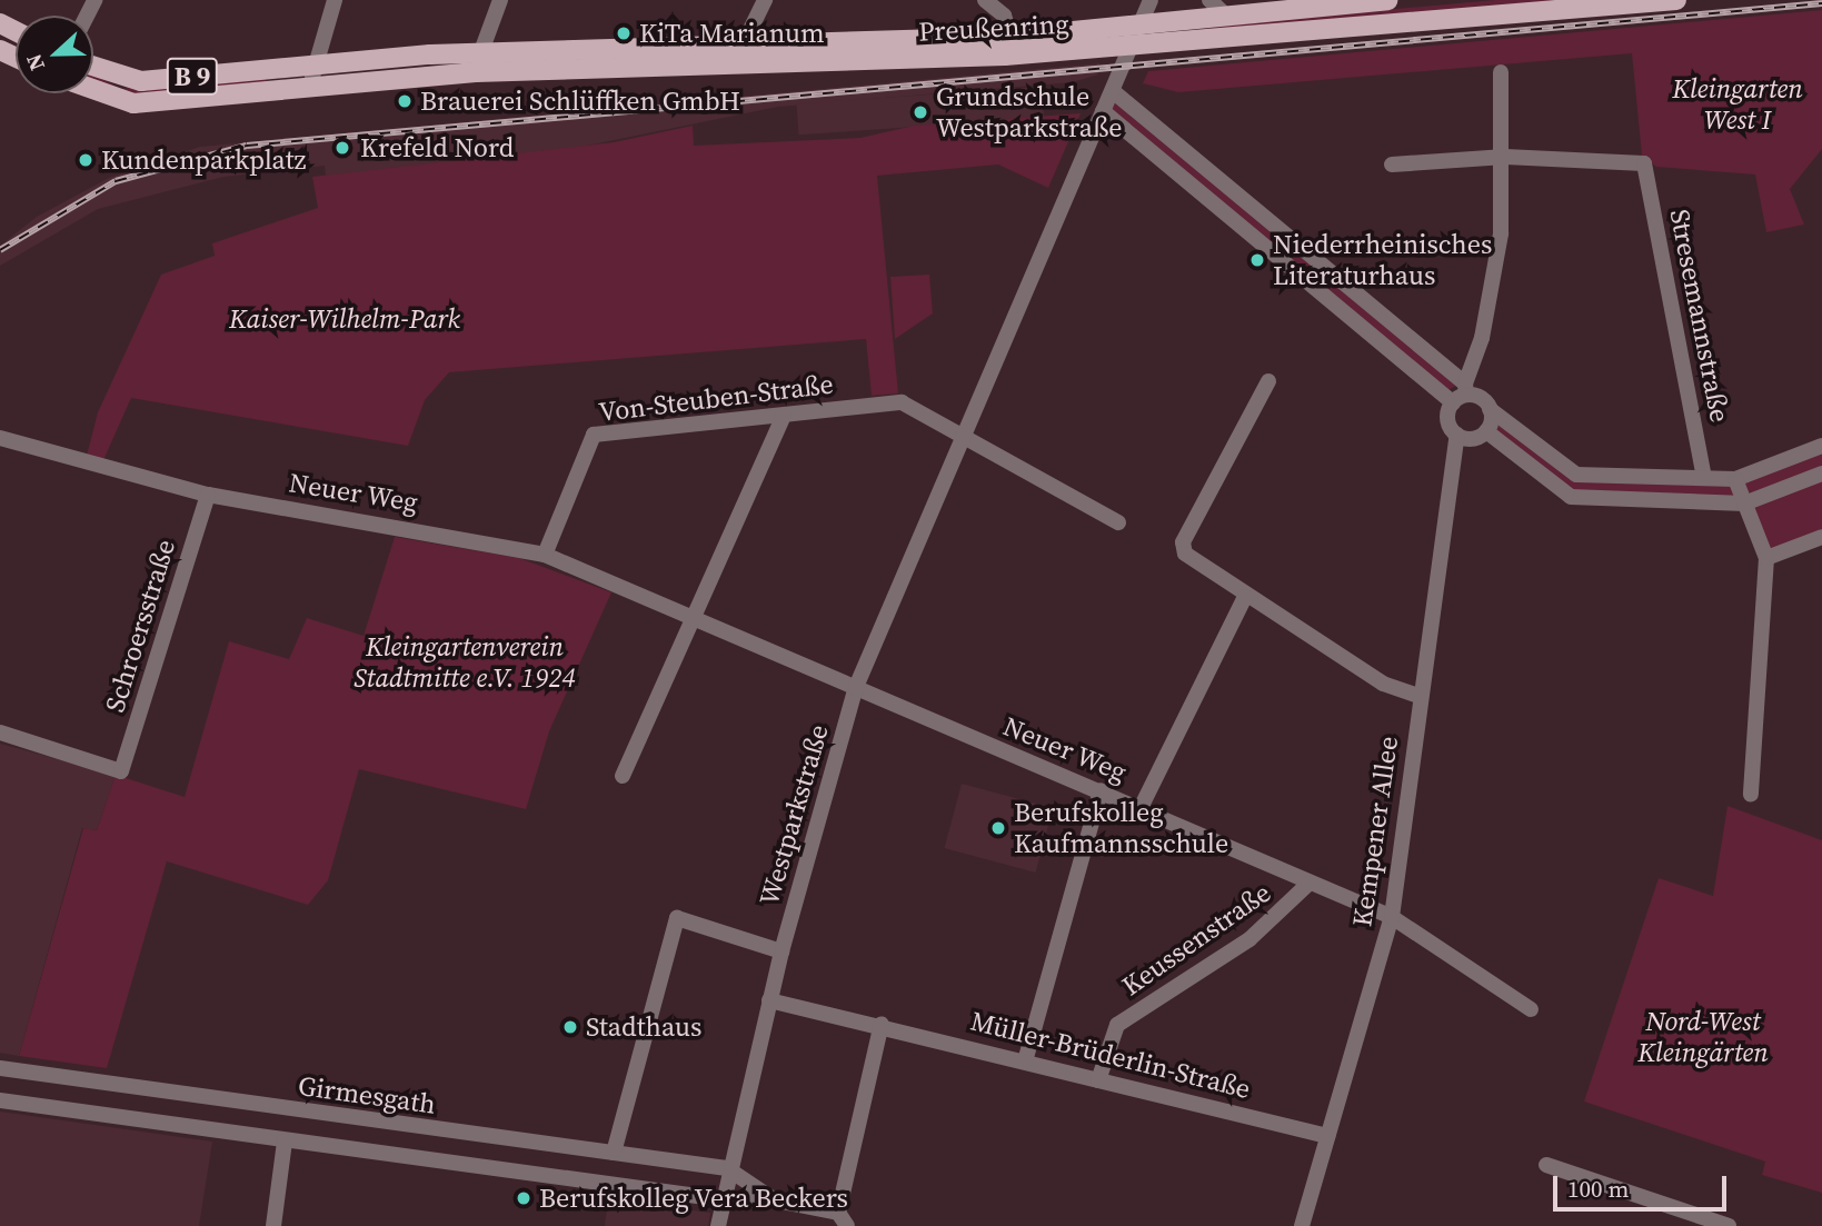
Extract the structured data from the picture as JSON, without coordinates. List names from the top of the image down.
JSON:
{
  "streets": {
    "main road": ["Preußenring", "B 9"],
    "street": [
      "Stresemannstraße",
      "Von-Steuben-Straße",
      "Neuer Weg",
      "Schroersstraße",
      "Westparkstraße",
      "Kempener Allee",
      "Keussenstraße",
      "Müller-Brüderlin-Straße",
      "Girmesgath"
    ]
  },
  "crossings": [
    ["Preußenring", "B 9"],
    ["Preußenring", "Westparkstraße"],
    ["Von-Steuben-Straße", "Neuer Weg"],
    ["Von-Steuben-Straße", "Westparkstraße"],
    ["Neuer Weg", "Schroersstraße"],
    ["Neuer Weg", "Westparkstraße"],
    ["Neuer Weg", "Kempener Allee"],
    ["Neuer Weg", "Keussenstraße"],
    ["Westparkstraße", "Müller-Brüderlin-Straße"],
    ["Westparkstraße", "Girmesgath"],
    ["Kempener Allee", "Müller-Brüderlin-Straße"],
    ["Keussenstraße", "Müller-Brüderlin-Straße"]
  ],
  "parks": [
    "Kleingarten West I",
    "Kaiser-Wilhelm-Park",
    "Kleingartenverein Stadtmitte e.V. 1924",
    "Nord-West Kleingärten"
  ],
  "places": [
    "KiTa Marianum",
    "Brauerei Schlüffken GmbH",
    "Grundschule Westparkstraße",
    "Krefeld Nord",
    "Kundenparkplatz",
    "Niederrheinisches Literaturhaus",
    "Berufskolleg Kaufmannsschule",
    "Stadthaus",
    "Berufskolleg Vera Beckers"
  ],
  "scale_bar": "100 m",
  "north": "left"
}
